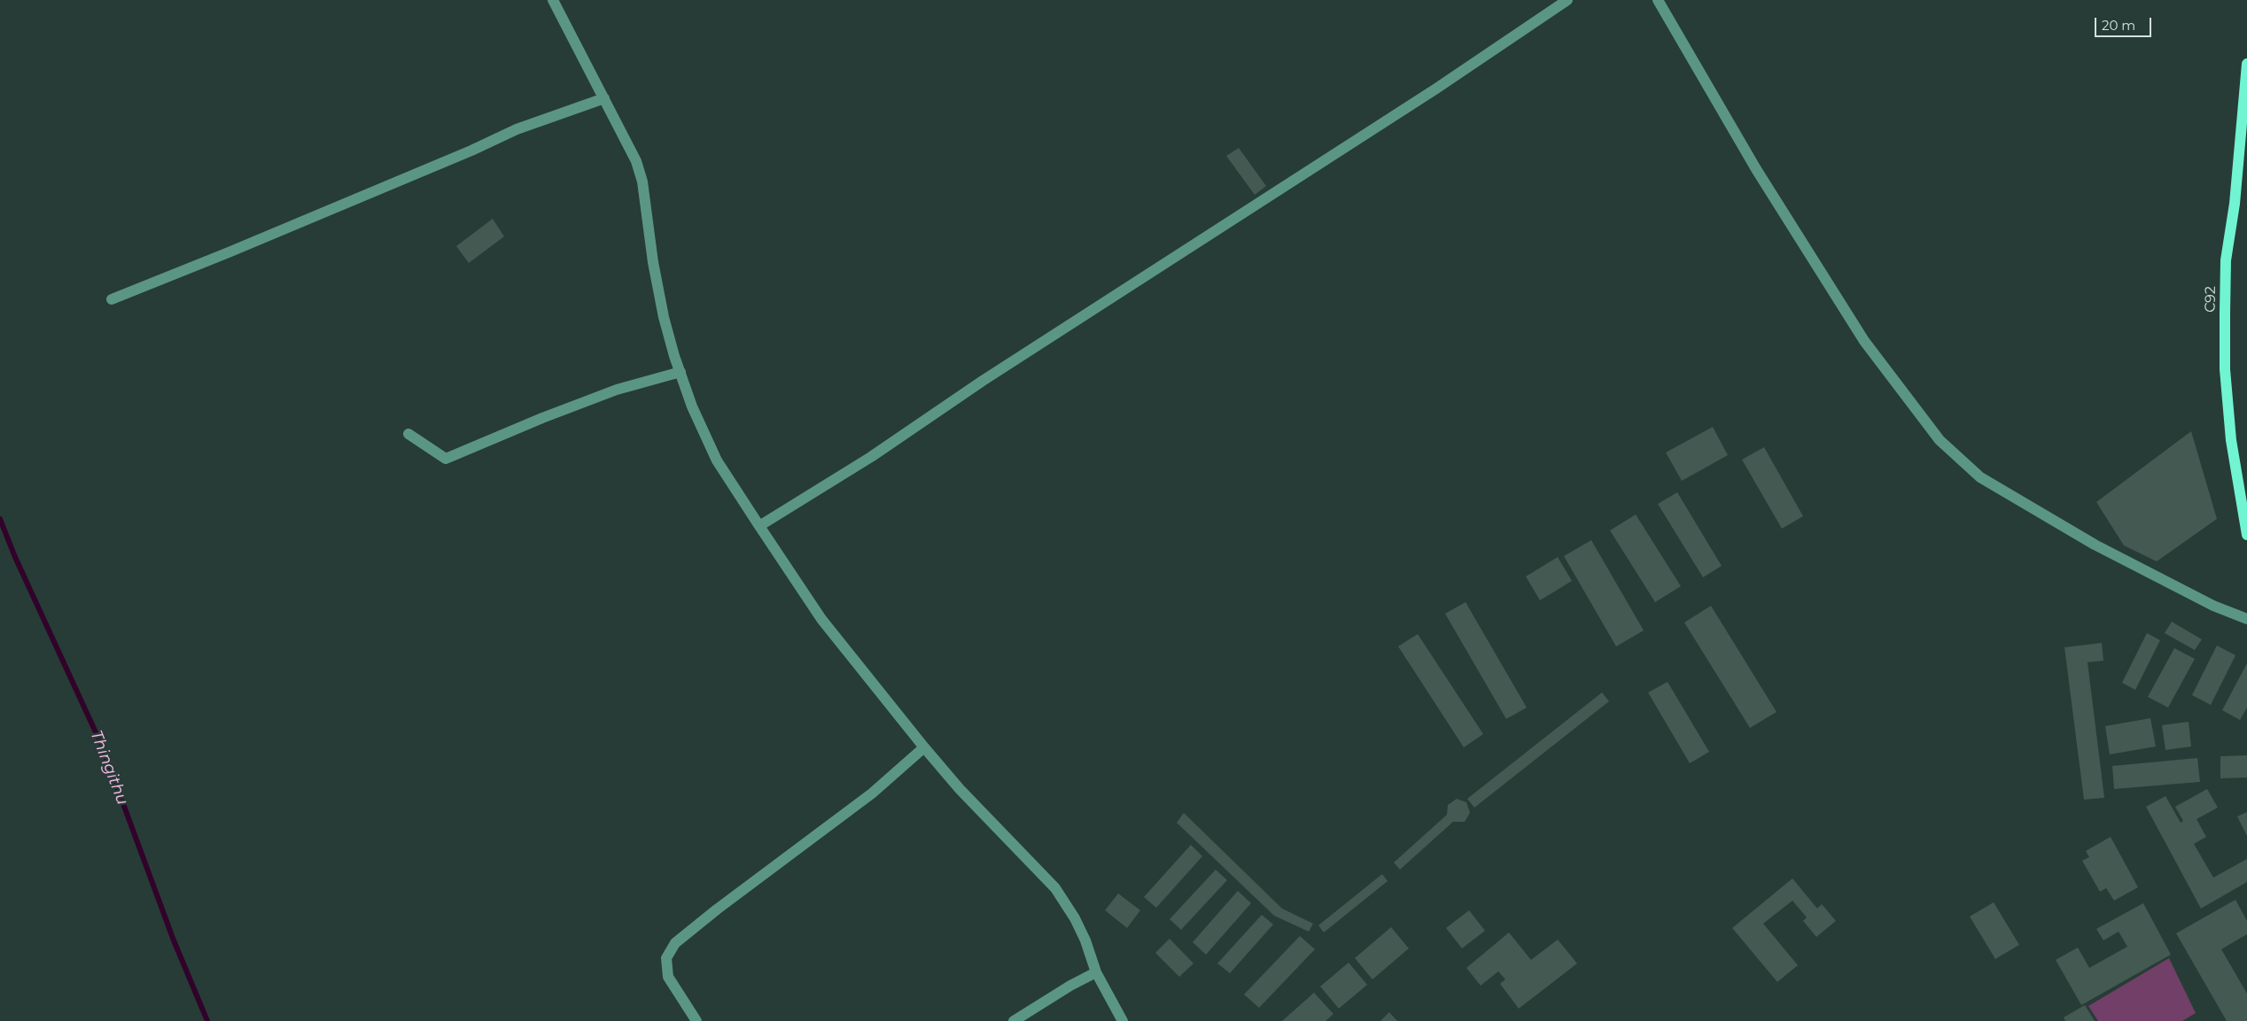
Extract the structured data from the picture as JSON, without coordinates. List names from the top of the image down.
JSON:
{
  "streets": {
    "main road": ["C92"]
  },
  "water": ["Thingithu"],
  "scale_bar": "20 m"
}
